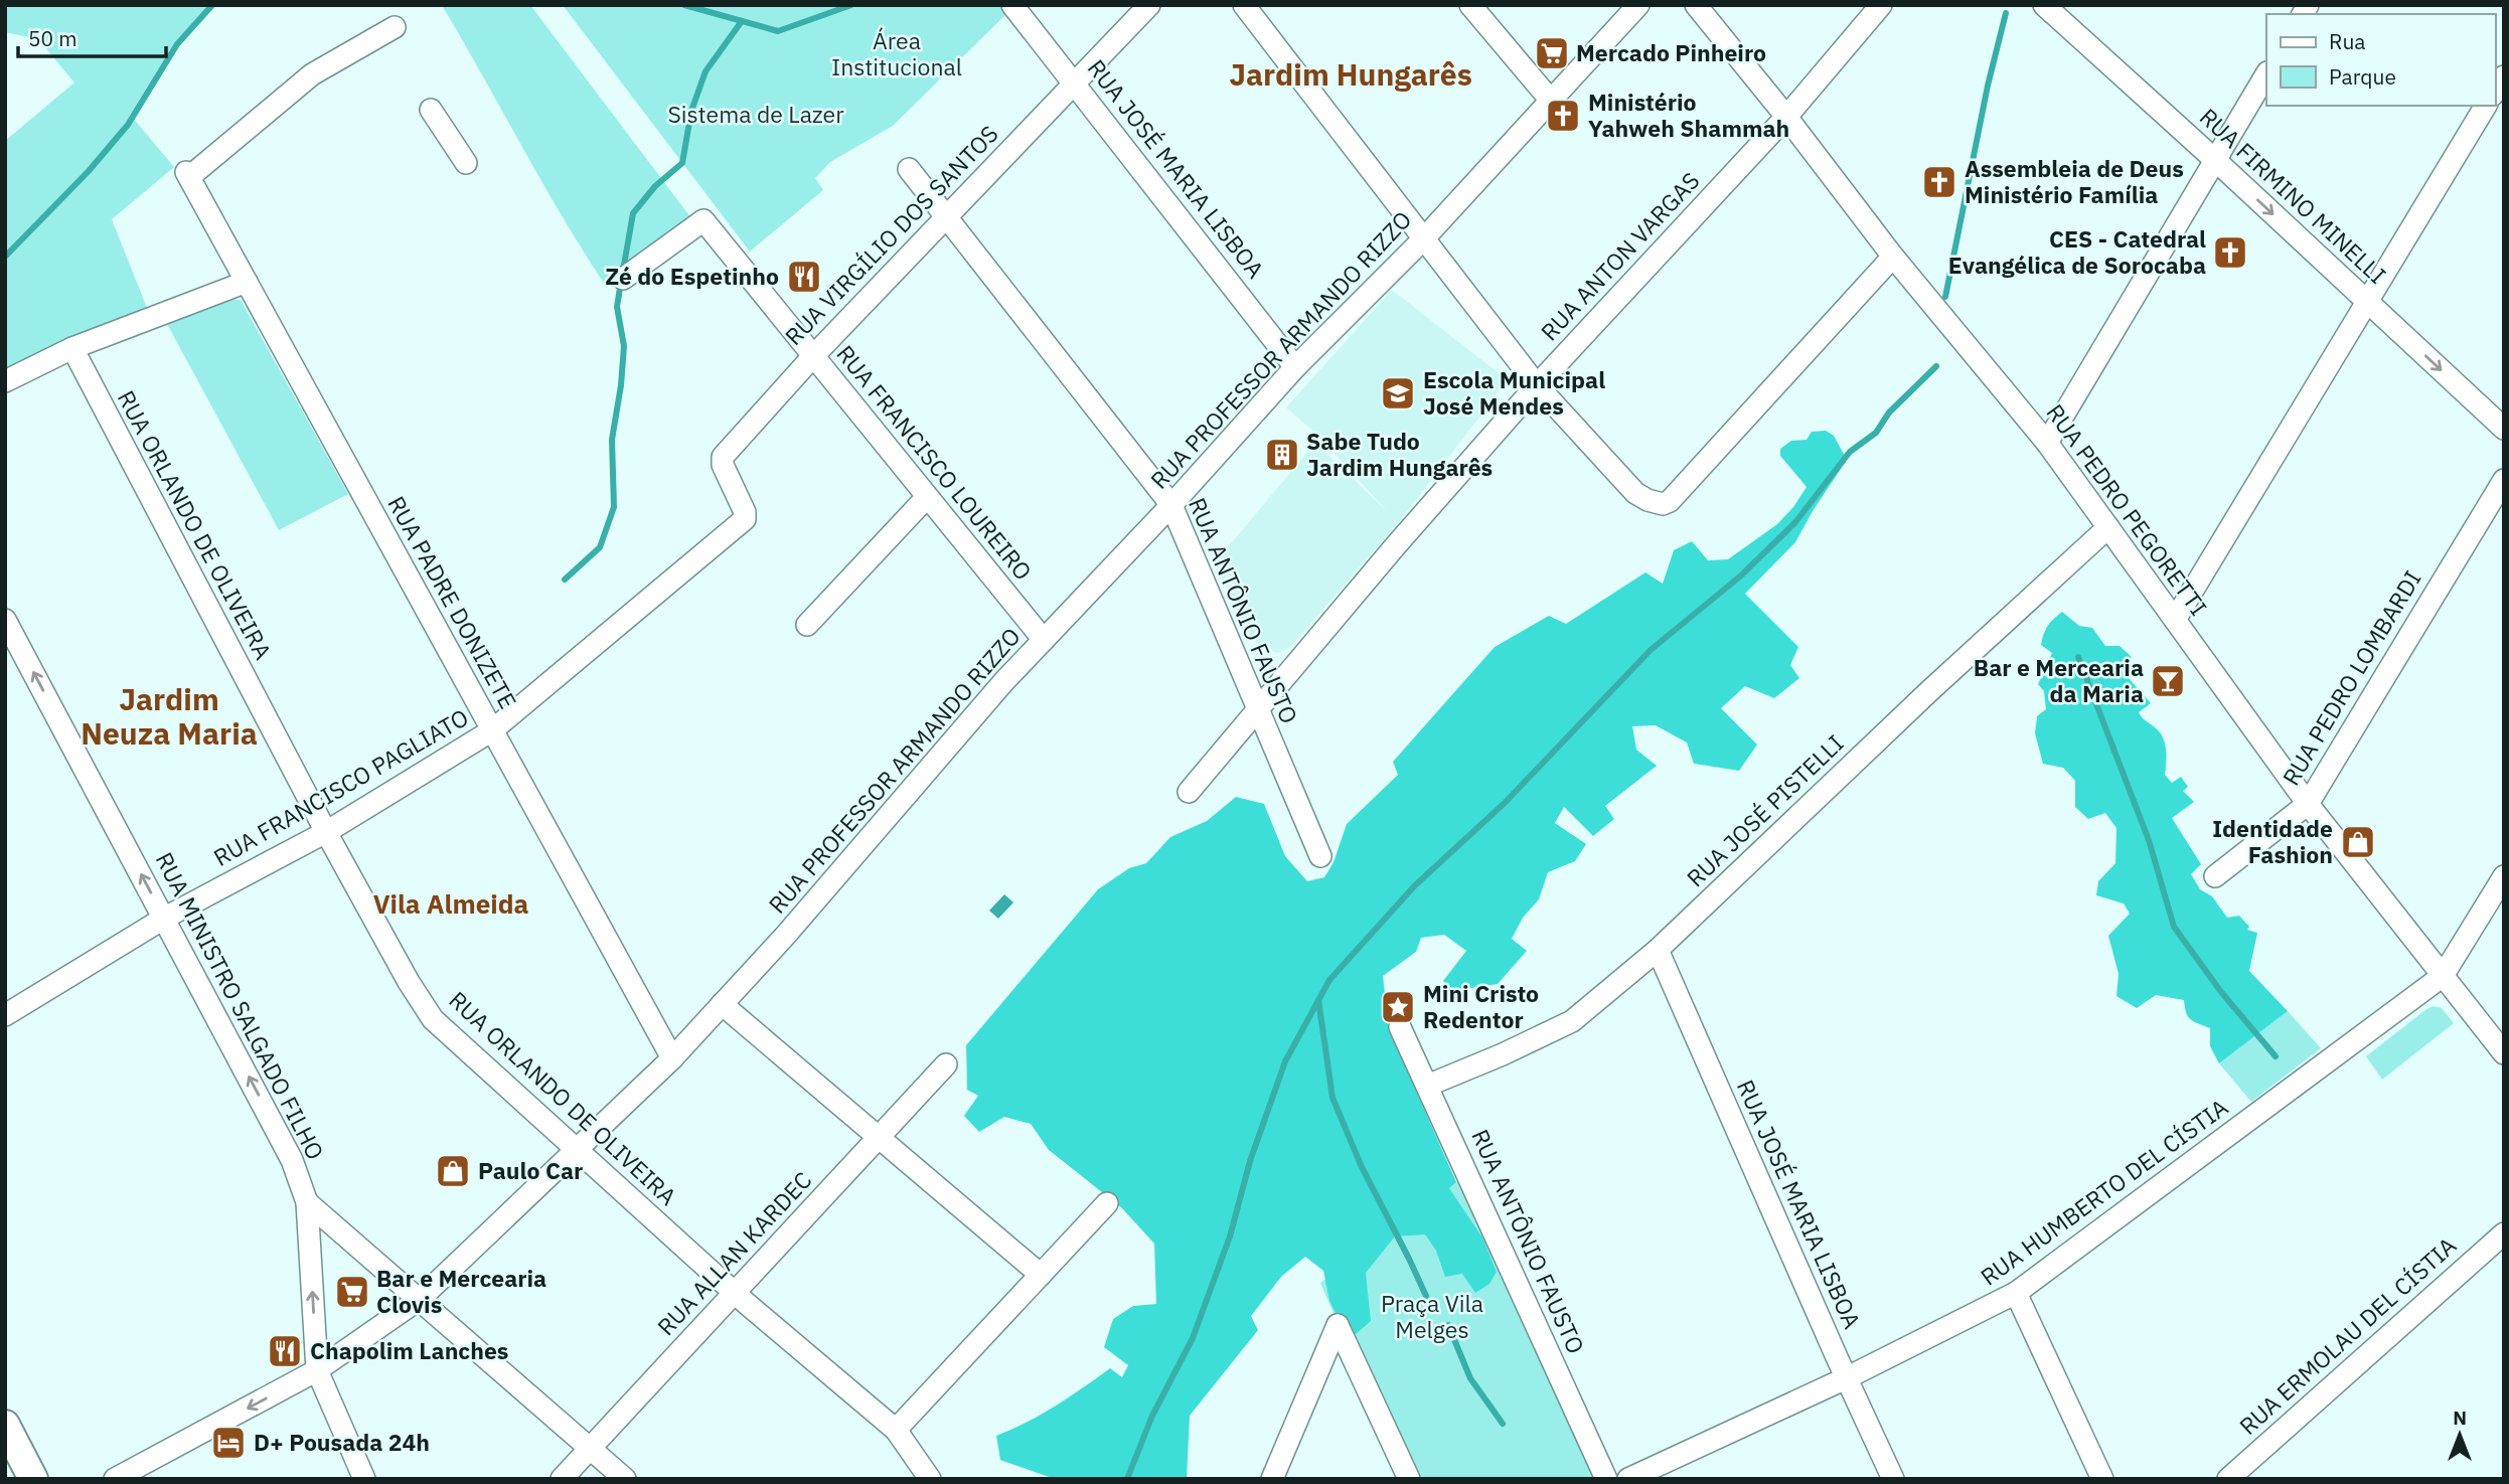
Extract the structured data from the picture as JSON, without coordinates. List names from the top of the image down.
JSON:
{
  "streets": {
    "street": [
      "RUA JOSÉ MARIA LISBOA",
      "RUA FIRMINO MINELLI",
      "RUA VIRGÍLIO DOS SANTOS",
      "RUA ANTON VARGAS",
      "RUA PROFESSOR ARMANDO RIZZO",
      "RUA FRANCISCO LOUREIRO",
      "RUA PEDRO PEGORETTI",
      "RUA ORLANDO DE OLIVEIRA",
      "RUA PADRE DONIZETE",
      "RUA ANTÔNIO FAUSTO",
      "RUA PEDRO LOMBARDI",
      "RUA FRANCISCO PAGLIATO",
      "RUA JOSÉ PISTELLI",
      "RUA MINISTRO SALGADO FILHO",
      "RUA HUMBERTO DEL CÍSTIA",
      "RUA ALLAN KARDEC",
      "RUA ERMOLAU DEL CÍSTIA"
    ]
  },
  "crossings": [
    ["RUA JOSÉ MARIA LISBOA", "RUA VIRGÍLIO DOS SANTOS"],
    ["RUA JOSÉ MARIA LISBOA", "RUA PROFESSOR ARMANDO RIZZO"],
    ["RUA JOSÉ MARIA LISBOA", "RUA JOSÉ PISTELLI"],
    ["RUA JOSÉ MARIA LISBOA", "RUA HUMBERTO DEL CÍSTIA"],
    ["RUA VIRGÍLIO DOS SANTOS", "RUA FRANCISCO LOUREIRO"],
    ["RUA VIRGÍLIO DOS SANTOS", "RUA ANTÔNIO FAUSTO"],
    ["RUA VIRGÍLIO DOS SANTOS", "RUA FRANCISCO PAGLIATO"],
    ["RUA ANTON VARGAS", "RUA PEDRO PEGORETTI"],
    ["RUA PROFESSOR ARMANDO RIZZO", "RUA FRANCISCO LOUREIRO"],
    ["RUA PROFESSOR ARMANDO RIZZO", "RUA ORLANDO DE OLIVEIRA"],
    ["RUA PROFESSOR ARMANDO RIZZO", "RUA PADRE DONIZETE"],
    ["RUA PROFESSOR ARMANDO RIZZO", "RUA ANTÔNIO FAUSTO"],
    ["RUA PROFESSOR ARMANDO RIZZO", "RUA MINISTRO SALGADO FILHO"],
    ["RUA PEDRO PEGORETTI", "RUA PEDRO LOMBARDI"],
    ["RUA PEDRO PEGORETTI", "RUA JOSÉ PISTELLI"],
    ["RUA PEDRO PEGORETTI", "RUA HUMBERTO DEL CÍSTIA"],
    ["RUA ORLANDO DE OLIVEIRA", "RUA FRANCISCO PAGLIATO"],
    ["RUA ORLANDO DE OLIVEIRA", "RUA ALLAN KARDEC"],
    ["RUA PADRE DONIZETE", "RUA FRANCISCO PAGLIATO"],
    ["RUA ANTÔNIO FAUSTO", "RUA JOSÉ PISTELLI"],
    ["RUA FRANCISCO PAGLIATO", "RUA MINISTRO SALGADO FILHO"]
  ],
  "one_way": ["RUA FIRMINO MINELLI", "RUA MINISTRO SALGADO FILHO"],
  "districts": ["Jardim Hungarês", "Jardim Neuza Maria", "Vila Almeida"],
  "parks": ["Área Institucional", "Sistema de Lazer", "Praça Vila Melges"],
  "places": {
    "supermarket": ["Mercado Pinheiro", "Bar e Mercearia Clovis"],
    "church": ["Ministério Yahweh Shammah", "Assembleia de Deus Ministério Família", "CES - Catedral Evangélica de Sorocaba"],
    "restaurant": ["Zé do Espetinho", "Chapolim Lanches"],
    "school or university": ["Escola Municipal José Mendes"],
    "building": ["Sabe Tudo Jardim Hungarês"],
    "bar": ["Bar e Mercearia da Maria"],
    "shop": ["Identidade Fashion", "Paulo Car"],
    "place": ["Mini Cristo Redentor"],
    "hotel": ["D+ Pousada 24h"]
  },
  "legend": ["Rua", "Parque"],
  "scale_bar": "50 m",
  "north": "top"
}
